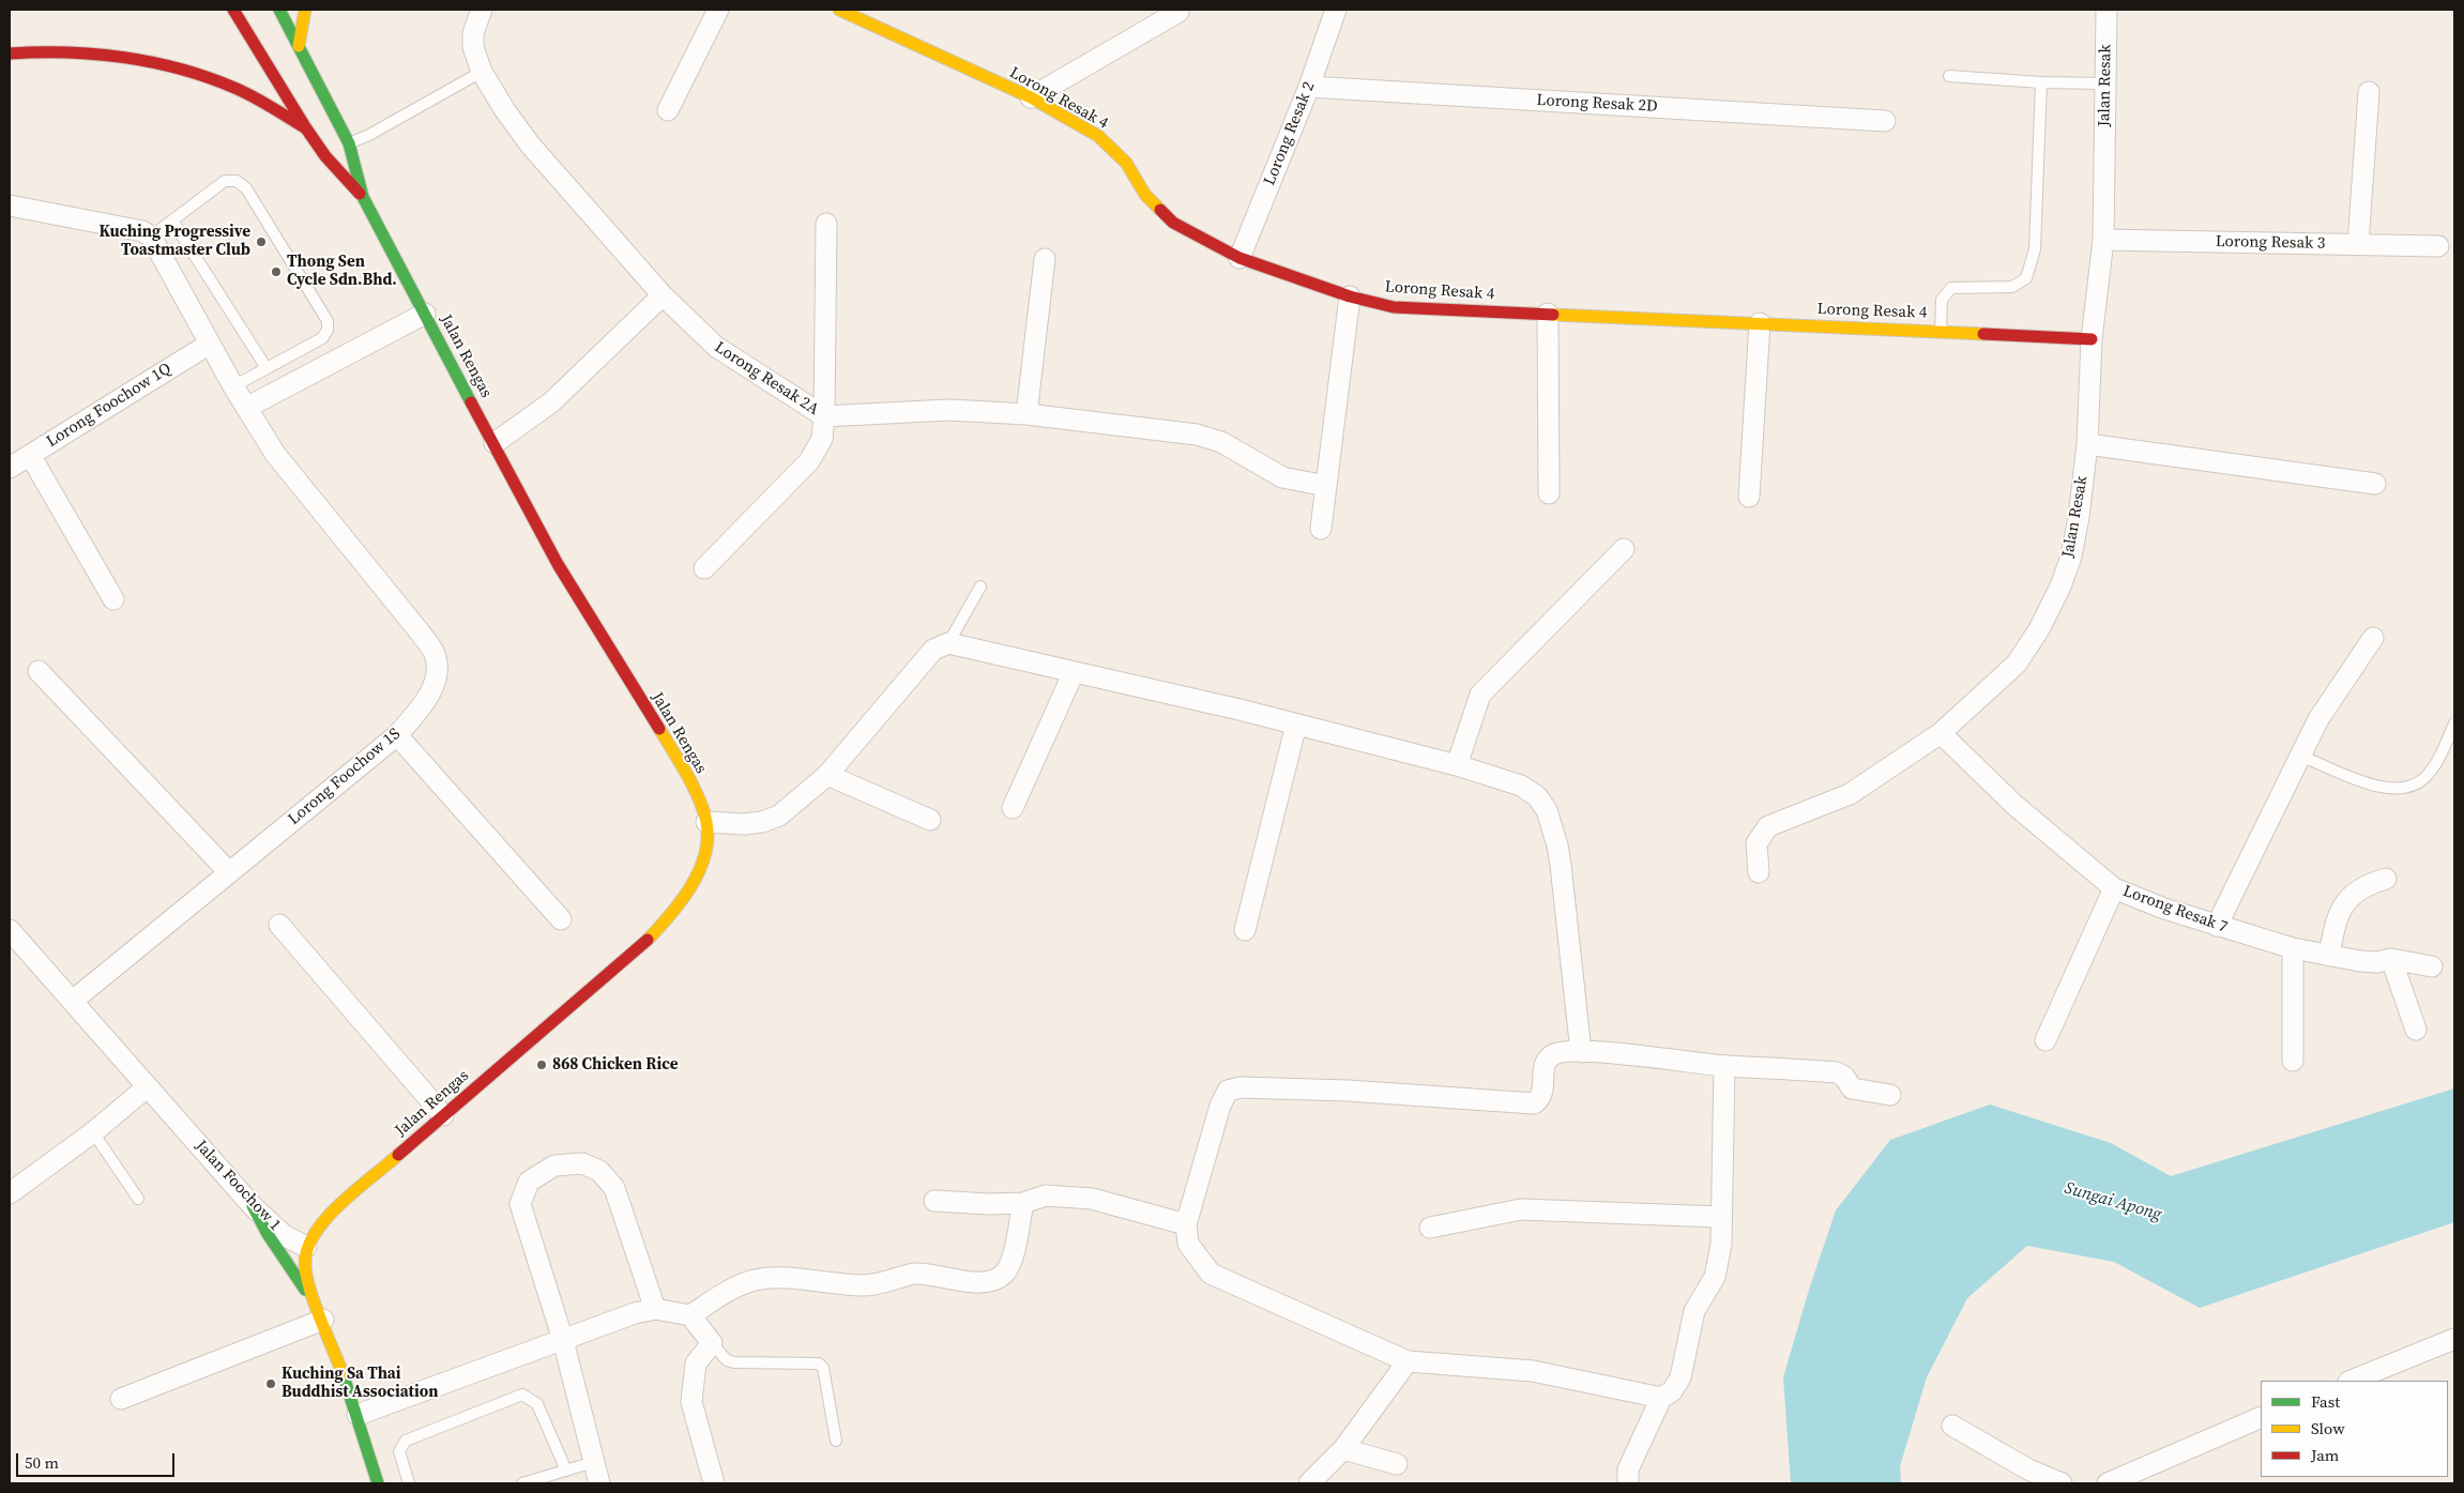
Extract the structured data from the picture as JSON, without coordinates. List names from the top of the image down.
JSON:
{
  "streets": {
    "main road": ["Lorong Resak 4", "Jalan Rengas"],
    "street": [
      "Jalan Resak",
      "Lorong Resak 2D",
      "Lorong Resak 2",
      "Lorong Resak 3",
      "Lorong Resak 2A",
      "Lorong Foochow 1Q",
      "Lorong Foochow 1S",
      "Lorong Resak 7",
      "Jalan Foochow 1"
    ]
  },
  "crossings": [
    ["Jalan Resak", "Lorong Resak 4"],
    ["Jalan Resak", "Lorong Resak 3"],
    ["Jalan Resak", "Lorong Resak 7"],
    ["Lorong Resak 4", "Lorong Resak 2"],
    ["Lorong Resak 2D", "Lorong Resak 2"],
    ["Jalan Rengas", "Jalan Foochow 1"],
    ["Lorong Foochow 1Q", "Lorong Foochow 1S"],
    ["Lorong Foochow 1S", "Jalan Foochow 1"]
  ],
  "water": ["Sungai Apong"],
  "places": [
    "Kuching Progressive Toastmaster Club",
    "Thong Sen Cycle Sdn.Bhd.",
    "868 Chicken Rice",
    "Kuching Sa Thai Buddhist Association"
  ],
  "legend": ["Fast", "Slow", "Jam"],
  "scale_bar": "50 m"
}
